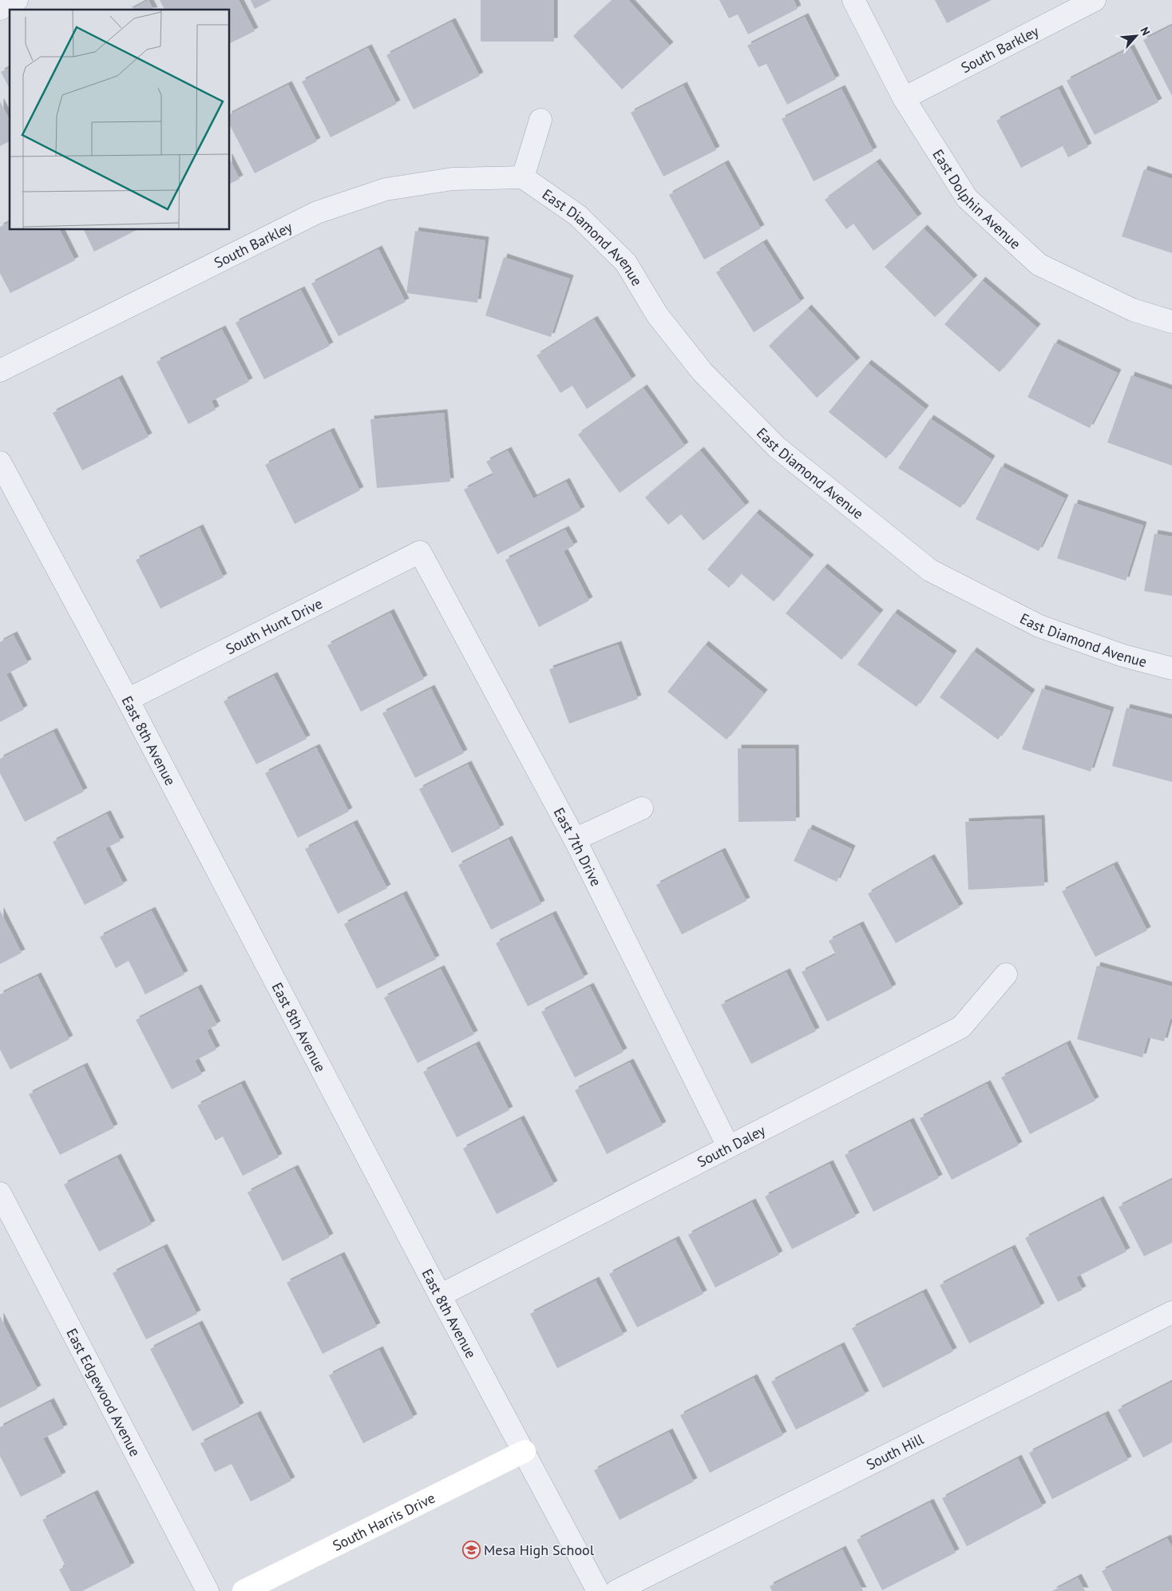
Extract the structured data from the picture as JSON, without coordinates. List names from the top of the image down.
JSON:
{
  "streets": {
    "street": [
      "South Barkley",
      "East Dolphin Avenue",
      "East Diamond Avenue",
      "South Hunt Drive",
      "East 8th Avenue",
      "East 7th Drive",
      "South Daley",
      "East Edgewood Avenue",
      "South Hill",
      "South Harris Drive"
    ]
  },
  "crossings": [
    ["South Barkley", "East Dolphin Avenue"],
    ["South Barkley", "East Diamond Avenue"],
    ["South Hunt Drive", "East 8th Avenue"],
    ["South Hunt Drive", "East 7th Drive"],
    ["East 8th Avenue", "South Daley"],
    ["East 8th Avenue", "South Harris Drive"],
    ["East 7th Drive", "South Daley"]
  ],
  "places": {
    "school or university": ["Mesa High School"]
  },
  "north": "top right"
}
